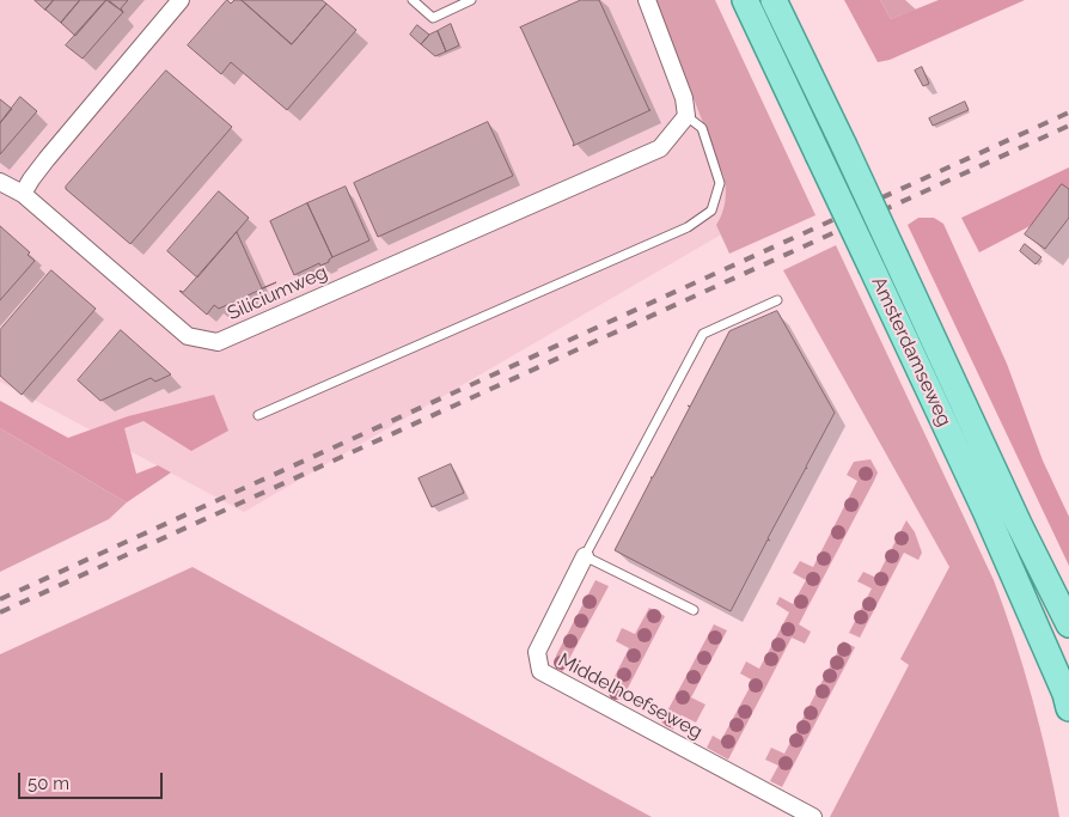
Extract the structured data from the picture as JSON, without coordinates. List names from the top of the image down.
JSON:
{
  "streets": {
    "main road": ["Amsterdamseweg"],
    "street": ["Siliciumweg", "Middelhoefseweg"]
  },
  "scale_bar": "50 m"
}
